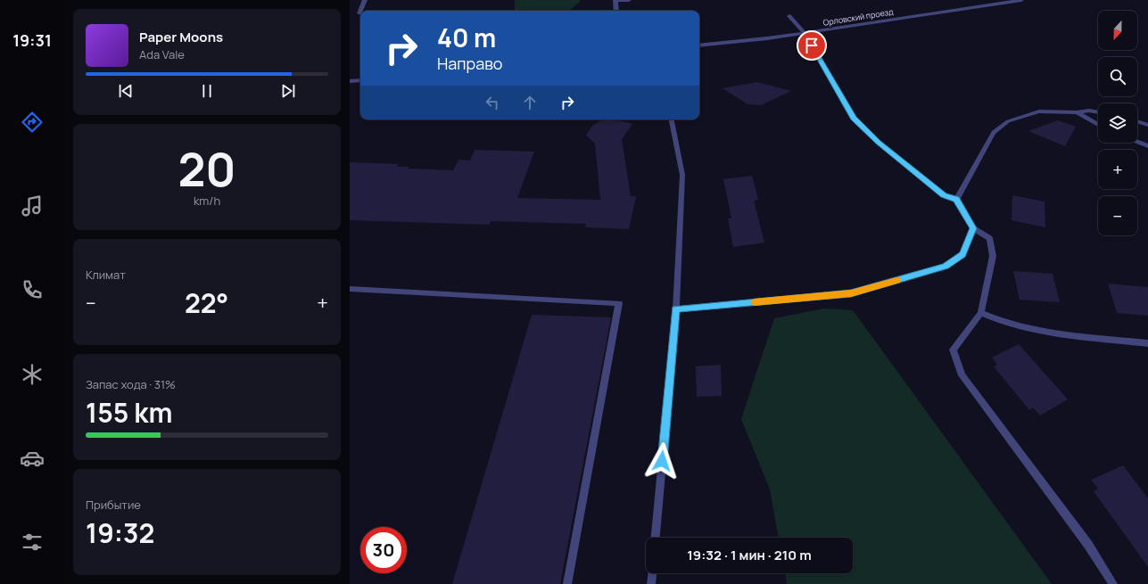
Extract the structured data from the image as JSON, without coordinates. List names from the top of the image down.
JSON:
{
  "streets": {
    "street": ["Орловский проезд"]
  },
  "north": "bottom",
  "page": {
    "tabs": "19:31",
    "map_buttons": ["+", "−"],
    "turn": ["40 m", "Направо"],
    "song": ["Paper Moons", "Ada Vale"],
    "tile": [
      ["20", "km/h"],
      "Климат",
      ["Запас хода · 31%", "155 km"],
      ["Прибытие", "19:32"]
    ],
    "heat": ["−", "22°", "+"],
    "limit": "30",
    "trip": "19:32 · 1 мин · 210 m"
  }
}
